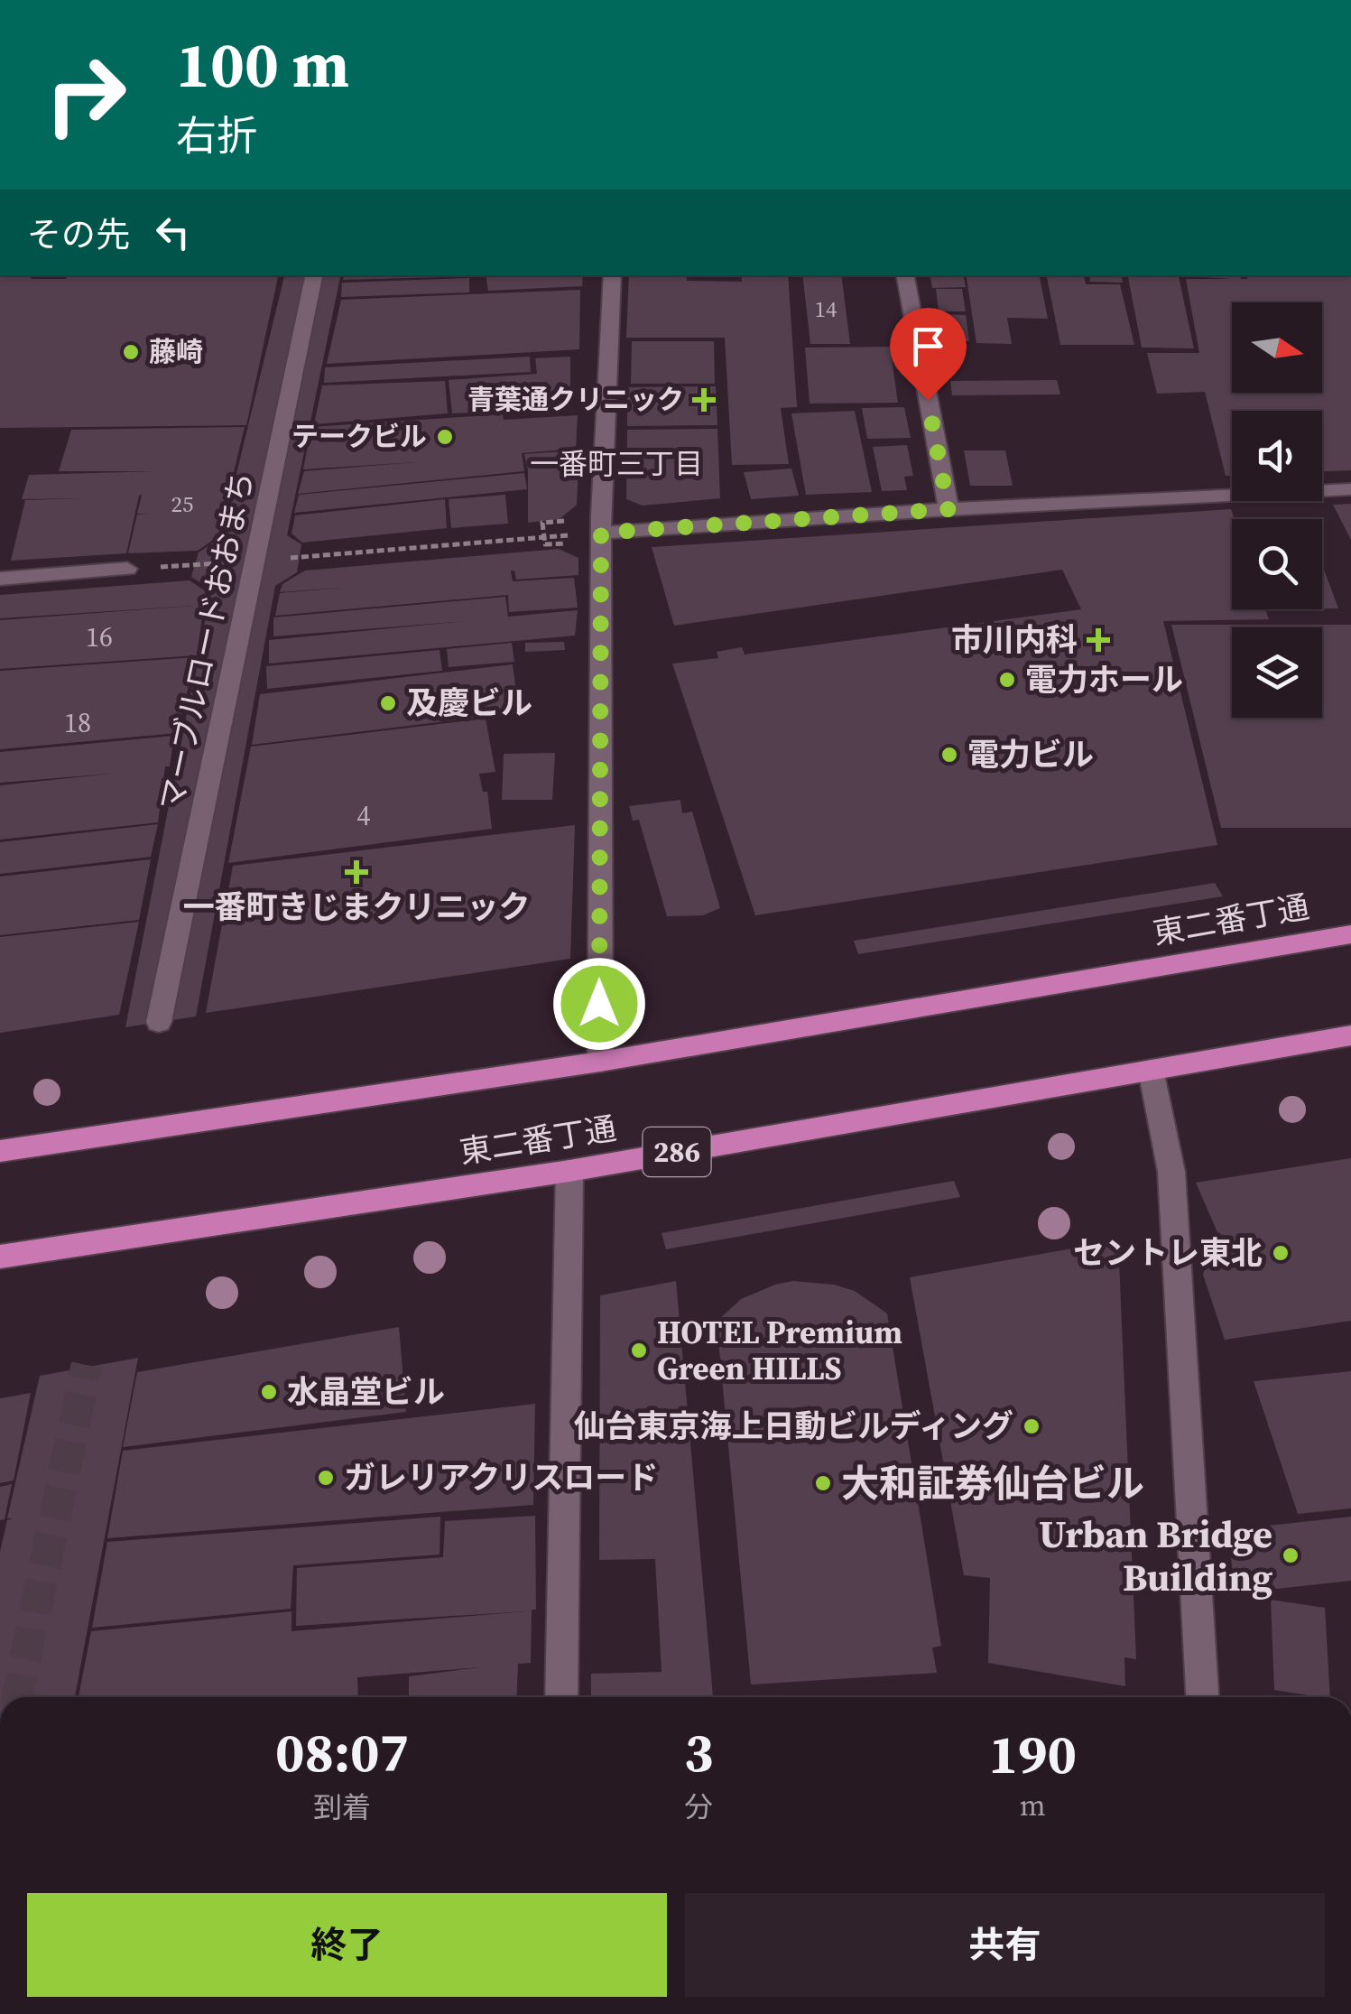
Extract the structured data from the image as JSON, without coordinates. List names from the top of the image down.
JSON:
{
  "streets": {
    "highway": ["東二番丁通", "286"],
    "street": ["マーブルロードおおまち"]
  },
  "districts": ["一番町三丁目"],
  "places": {
    "other": [
      "藤崎",
      "テークビル",
      "電力ホール",
      "及慶ビル",
      "電力ビル",
      "セントレ東北",
      "HOTEL Premium Green HILLS",
      "水晶堂ビル",
      "仙台東京海上日動ビルディング",
      "ガレリアクリスロード",
      "大和証券仙台ビル",
      "Urban Bridge Building"
    ],
    "health": ["青葉通クリニック", "市川内科", "一番町きじまクリニック"]
  },
  "house_numbers": [
    "14",
    "25",
    "16",
    "18",
    "4"
  ],
  "north": "right",
  "page": {
    "turn": ["100 m", "右折"],
    "then": "その先",
    "eta": [
      "08:07",
      "到着",
      "3",
      "分",
      "190",
      "m"
    ],
    "buttons": ["終了", "共有"]
  }
}
